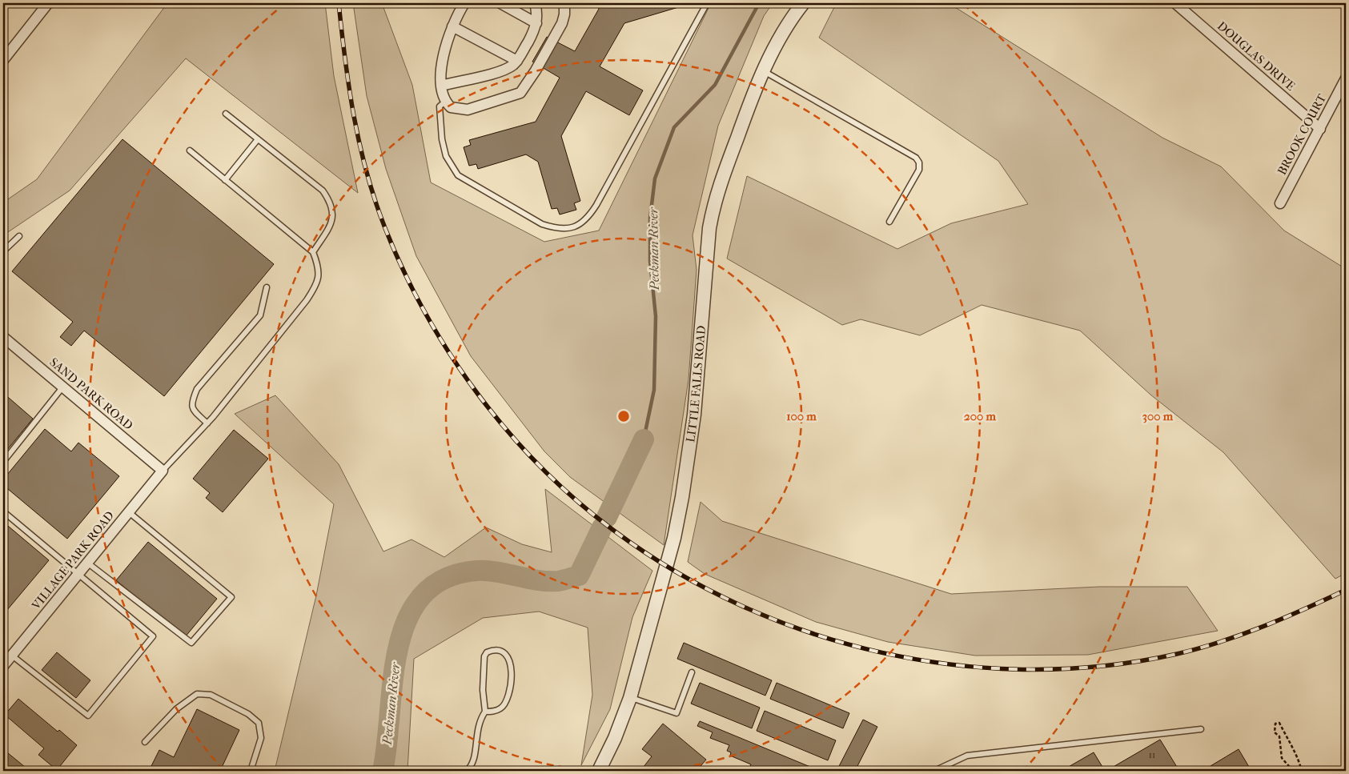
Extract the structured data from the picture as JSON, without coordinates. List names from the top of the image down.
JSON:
{
  "streets": {
    "street": [
      "DOUGLAS DRIVE",
      "BROOK COURT",
      "LITTLE FALLS ROAD",
      "SAND PARK ROAD",
      "VILLAGE PARK ROAD"
    ]
  },
  "crossings": [
    ["DOUGLAS DRIVE", "BROOK COURT"],
    ["SAND PARK ROAD", "VILLAGE PARK ROAD"]
  ],
  "water": ["Peckman River"],
  "house_numbers": ["11"],
  "rings": ["100 m", "200 m", "300 m"]
}
